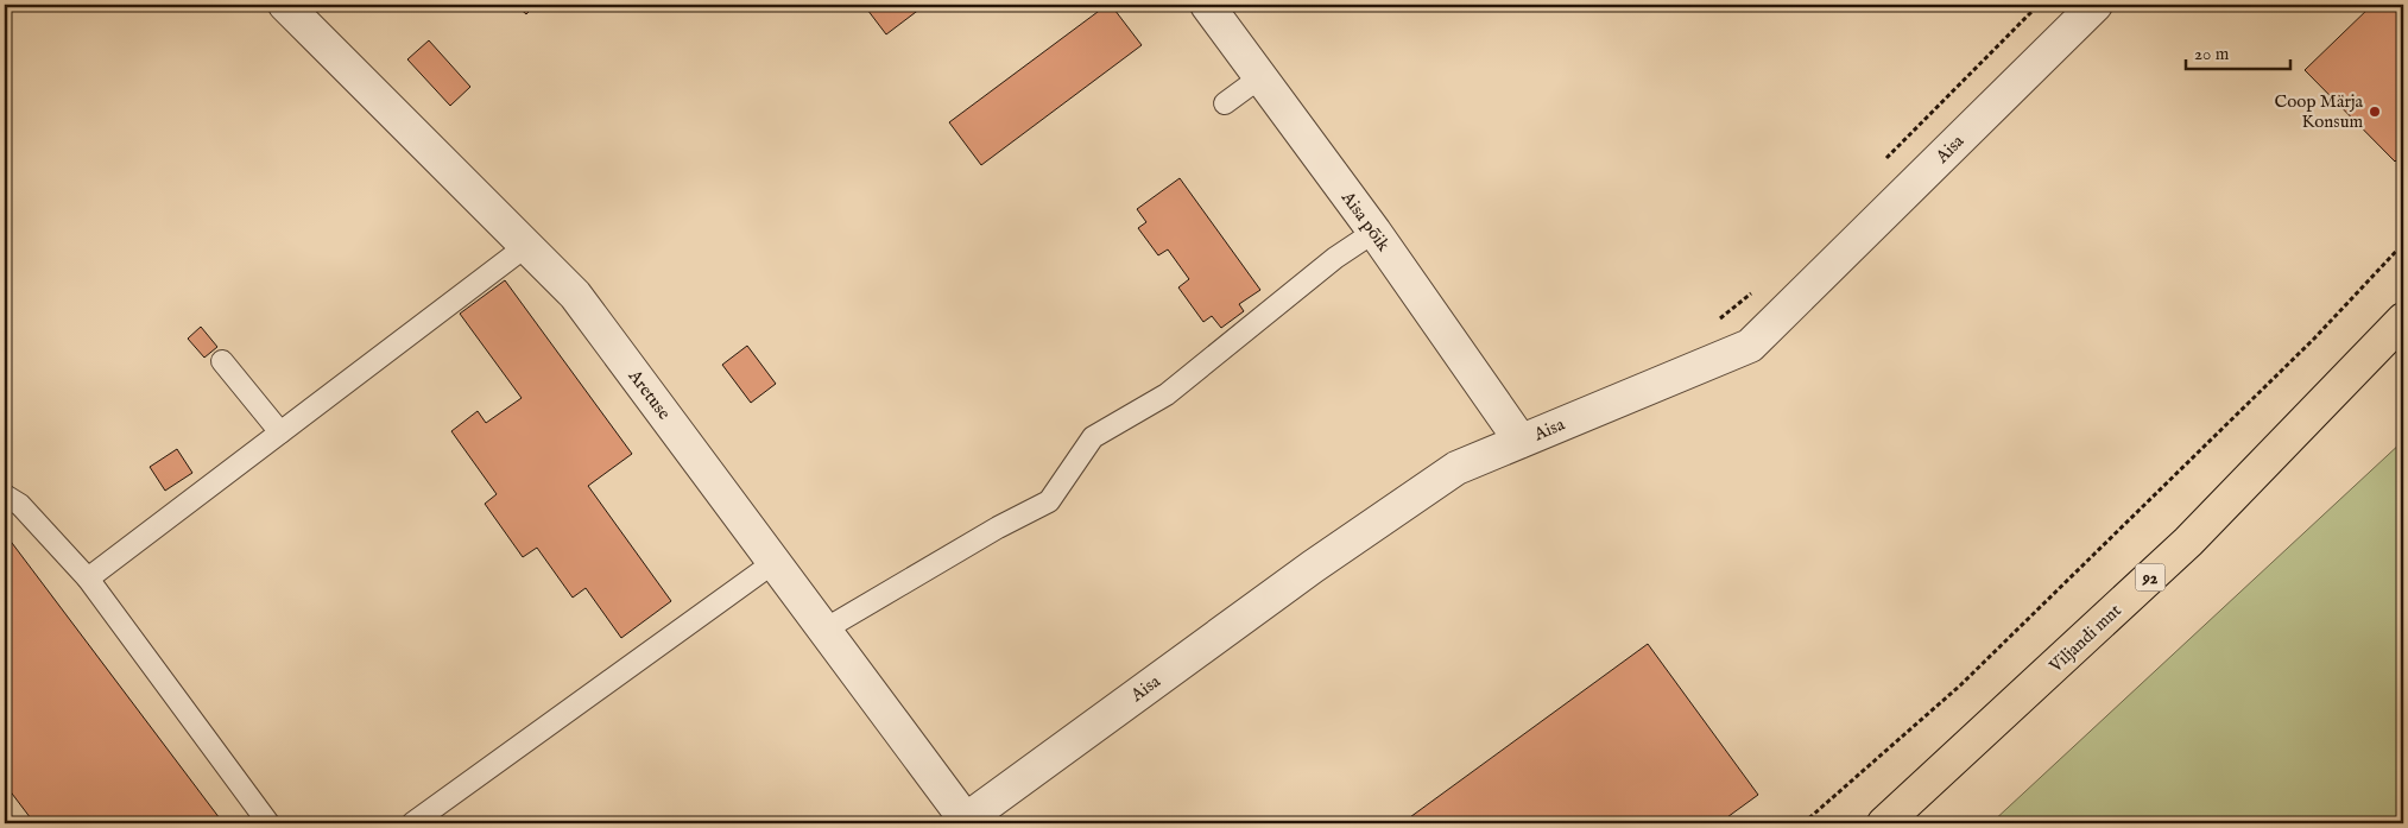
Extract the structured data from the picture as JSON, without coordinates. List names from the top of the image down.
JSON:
{
  "streets": {
    "main road": ["92", "Viljandi mnt"],
    "street": ["Aisa", "Aisa põik", "Aretuse"]
  },
  "crossings": [
    ["Aisa", "Aisa põik"],
    ["Aisa", "Aretuse"]
  ],
  "places": ["Coop Märja Konsum"],
  "scale_bar": "20 m"
}
